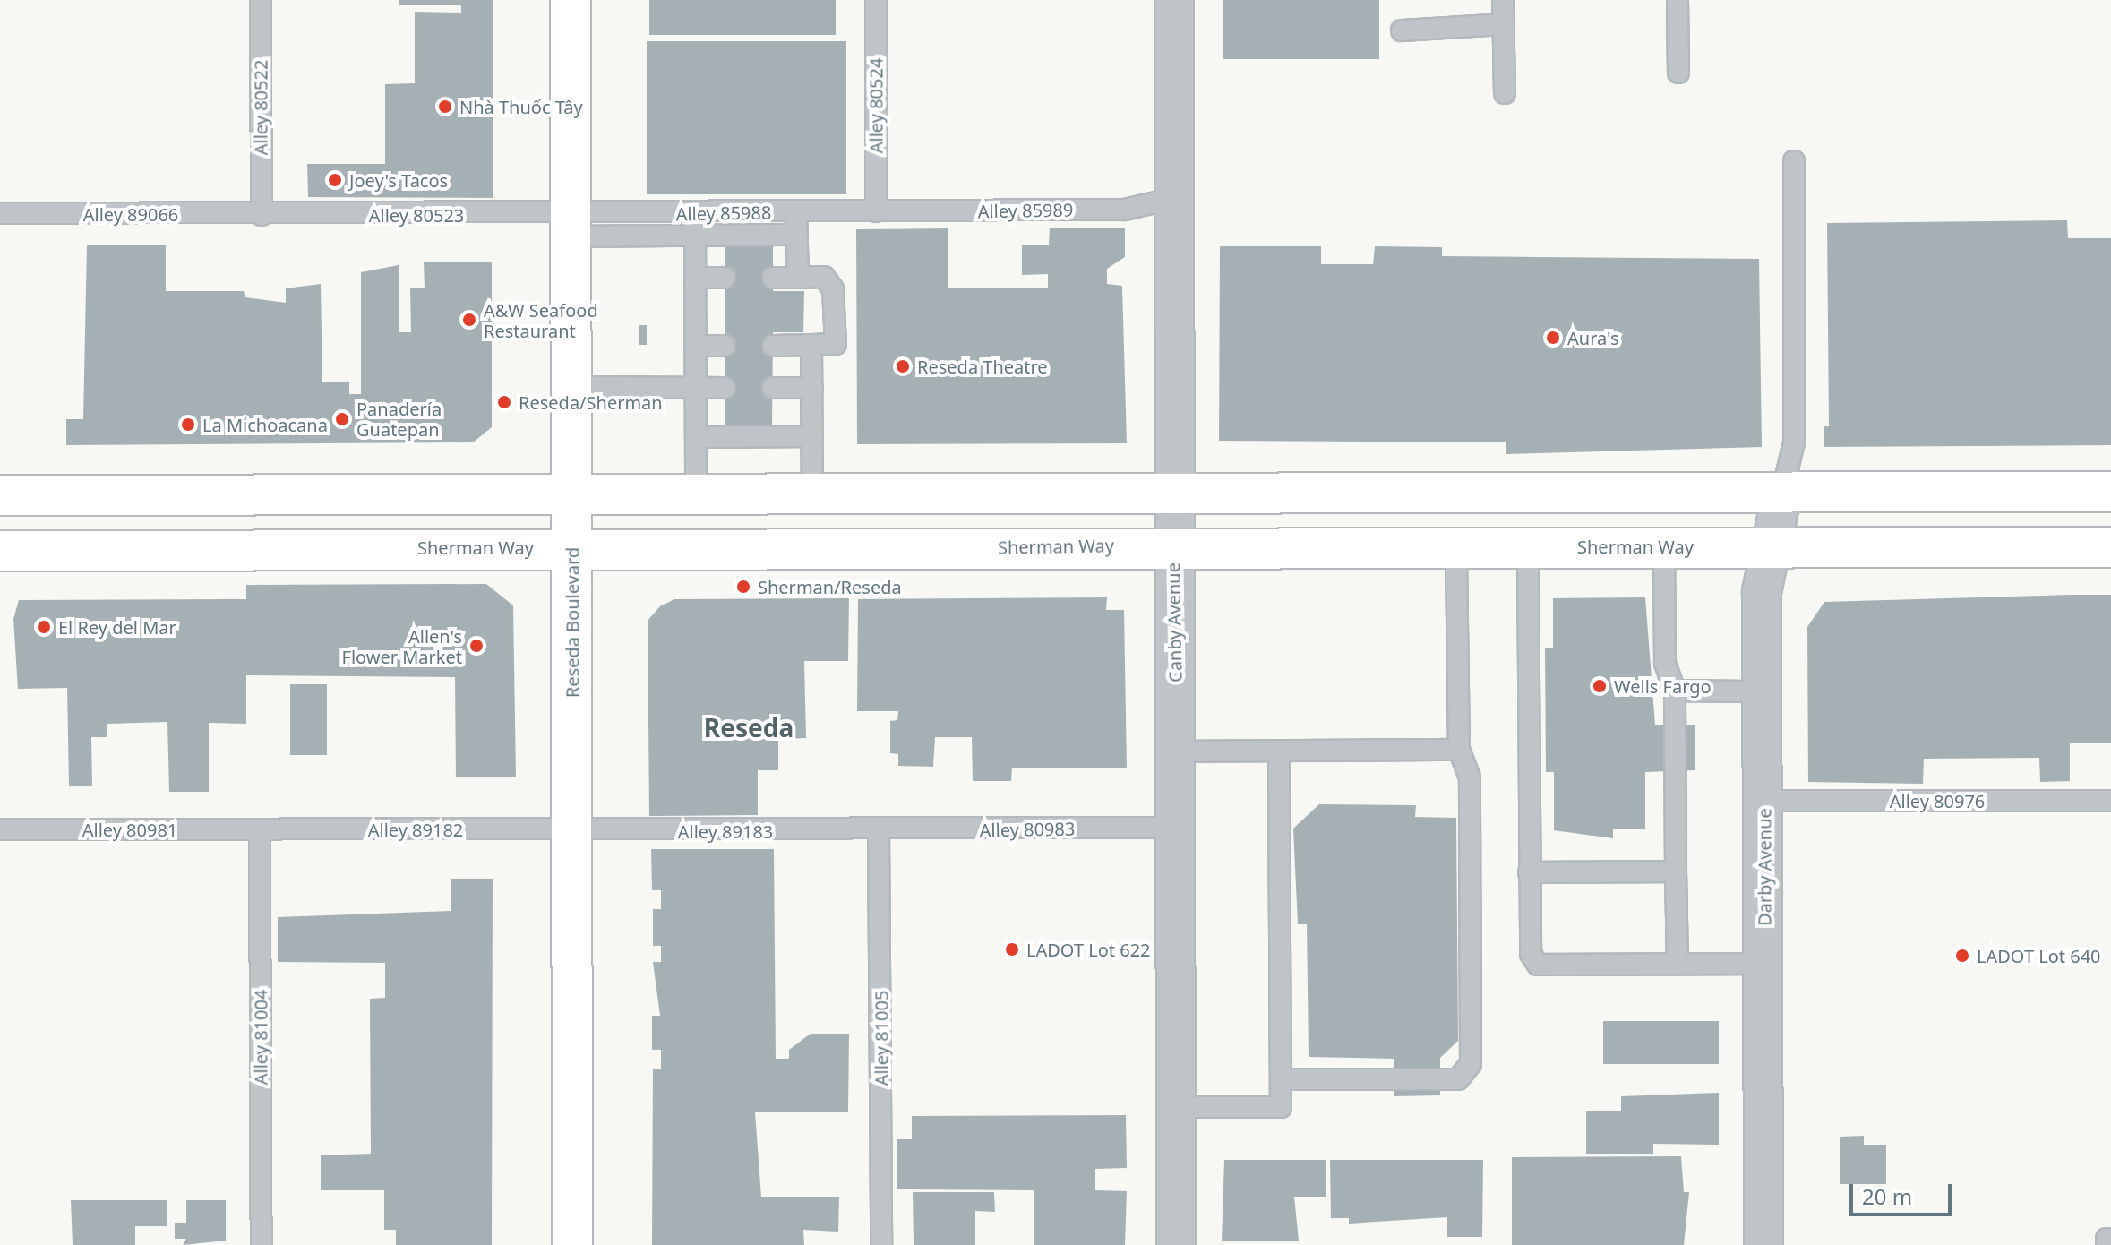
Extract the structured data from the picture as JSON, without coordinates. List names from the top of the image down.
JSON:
{
  "streets": {
    "main road": ["Sherman Way", "Reseda Boulevard"],
    "street": ["Canby Avenue", "Darby Avenue"],
    "lane": [
      "Alley 80524",
      "Alley 80522",
      "Alley 85989",
      "Alley 85988",
      "Alley 89066",
      "Alley 80523",
      "Alley 80976",
      "Alley 80981",
      "Alley 89182",
      "Alley 80983",
      "Alley 89183",
      "Alley 81004",
      "Alley 81005"
    ]
  },
  "crossings": [
    ["Alley 80524", "Alley 85989"],
    ["Alley 80524", "Alley 85988"],
    ["Alley 80522", "Alley 89066"],
    ["Alley 80522", "Alley 80523"],
    ["Alley 85989", "Alley 85988"],
    ["Alley 85989", "Canby Avenue"],
    ["Alley 85988", "Alley 80523"],
    ["Alley 85988", "Reseda Boulevard"],
    ["Alley 89066", "Alley 80523"],
    ["Alley 80523", "Reseda Boulevard"],
    ["Sherman Way", "Reseda Boulevard"],
    ["Sherman Way", "Canby Avenue"],
    ["Sherman Way", "Darby Avenue"],
    ["Reseda Boulevard", "Alley 89182"],
    ["Reseda Boulevard", "Alley 89183"],
    ["Canby Avenue", "Alley 80983"],
    ["Alley 80976", "Darby Avenue"],
    ["Alley 80981", "Alley 89182"],
    ["Alley 80981", "Alley 81004"],
    ["Alley 89182", "Alley 89183"],
    ["Alley 89182", "Alley 81004"],
    ["Alley 80983", "Alley 89183"],
    ["Alley 80983", "Alley 81005"],
    ["Alley 89183", "Alley 81005"]
  ],
  "districts": ["Reseda"],
  "places": [
    "Nhà Thuốc Tây",
    "Joey's Tacos",
    "A&W Seafood Restaurant",
    "Aura's",
    "Reseda Theatre",
    "Reseda/Sherman",
    "Panadería Guatepan",
    "La Michoacana",
    "Sherman/Reseda",
    "El Rey del Mar",
    "Allen's Flower Market",
    "Wells Fargo",
    "LADOT Lot 622",
    "LADOT Lot 640"
  ],
  "scale_bar": "20 m"
}
